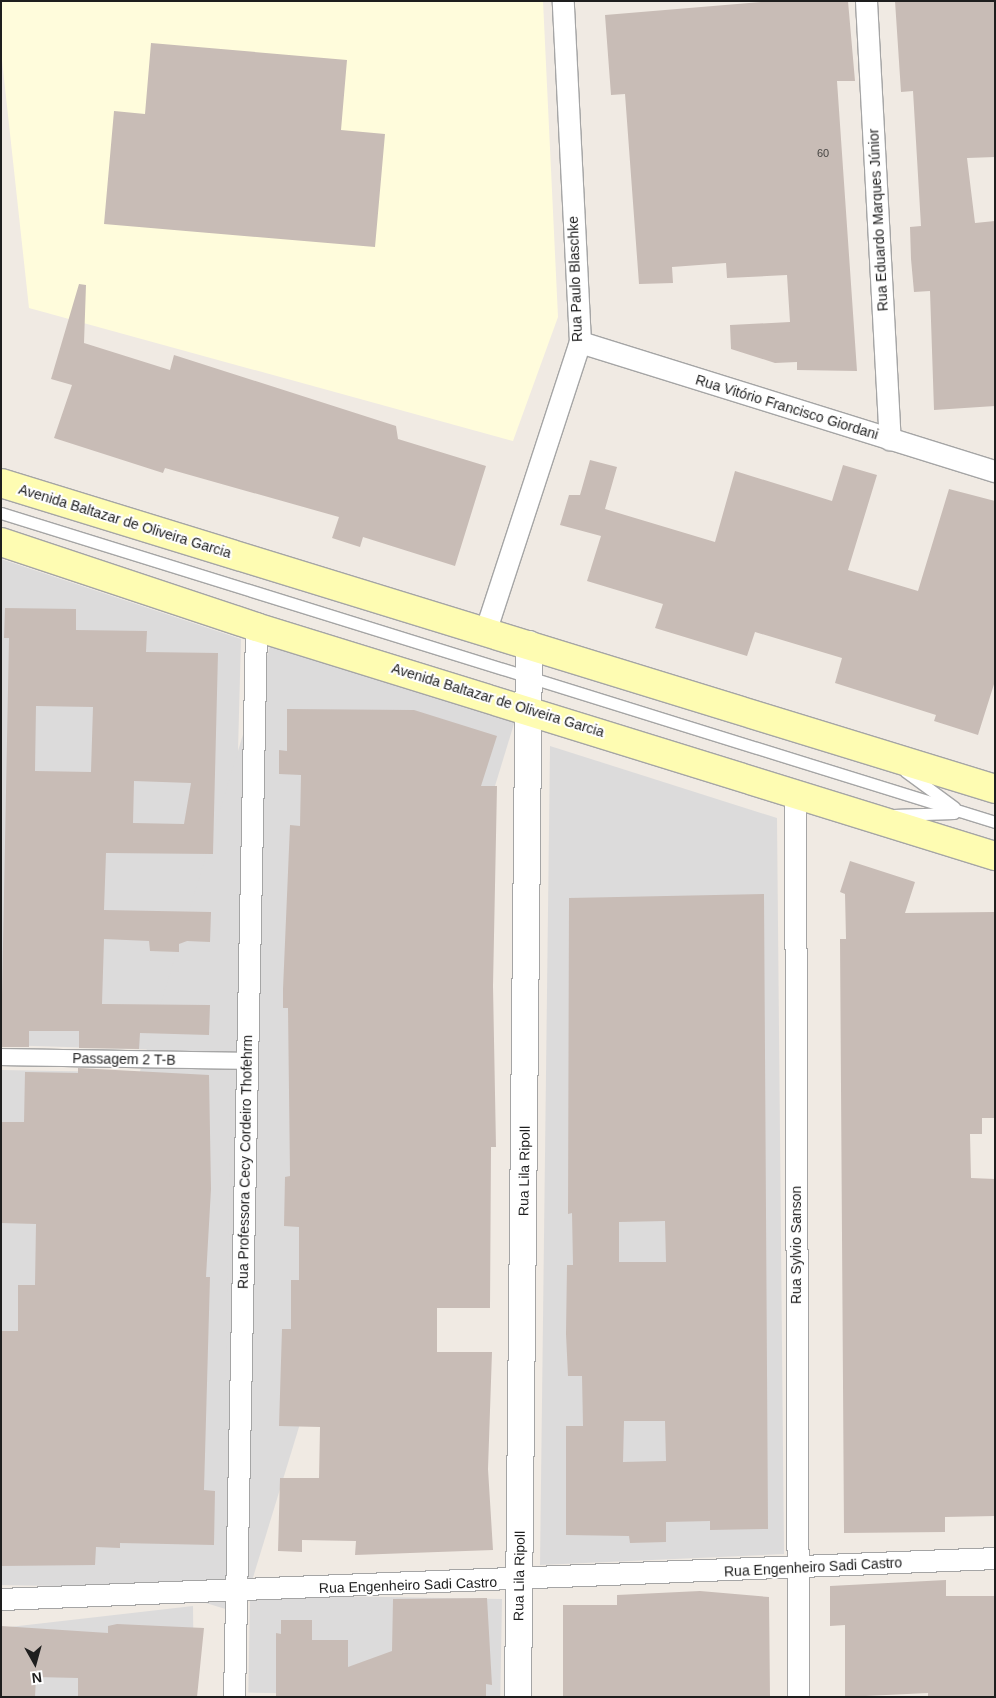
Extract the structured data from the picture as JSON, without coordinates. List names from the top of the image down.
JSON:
{
  "streets": {
    "main road": ["Avenida Baltazar de Oliveira Garcia"],
    "street": [
      "Rua Eduardo Marques Júnior",
      "Rua Paulo Blaschke",
      "Rua Vitório Francisco Giordani",
      "Passagem 2 T-B",
      "Rua Professora Cecy Cordeiro Thofehrm",
      "Rua Lila Ripoll",
      "Rua Sylvio Sanson",
      "Rua Engenheiro Sadi Castro"
    ]
  },
  "crossings": [
    ["Rua Eduardo Marques Júnior", "Rua Vitório Francisco Giordani"],
    ["Rua Paulo Blaschke", "Rua Vitório Francisco Giordani"],
    ["Rua Paulo Blaschke", "Avenida Baltazar de Oliveira Garcia"],
    ["Avenida Baltazar de Oliveira Garcia", "Rua Professora Cecy Cordeiro Thofehrm"],
    ["Avenida Baltazar de Oliveira Garcia", "Rua Lila Ripoll"],
    ["Avenida Baltazar de Oliveira Garcia", "Rua Sylvio Sanson"],
    ["Passagem 2 T-B", "Rua Professora Cecy Cordeiro Thofehrm"],
    ["Rua Professora Cecy Cordeiro Thofehrm", "Rua Engenheiro Sadi Castro"],
    ["Rua Lila Ripoll", "Rua Engenheiro Sadi Castro"],
    ["Rua Sylvio Sanson", "Rua Engenheiro Sadi Castro"]
  ],
  "house_numbers": ["60"],
  "north": "bottom"
}
